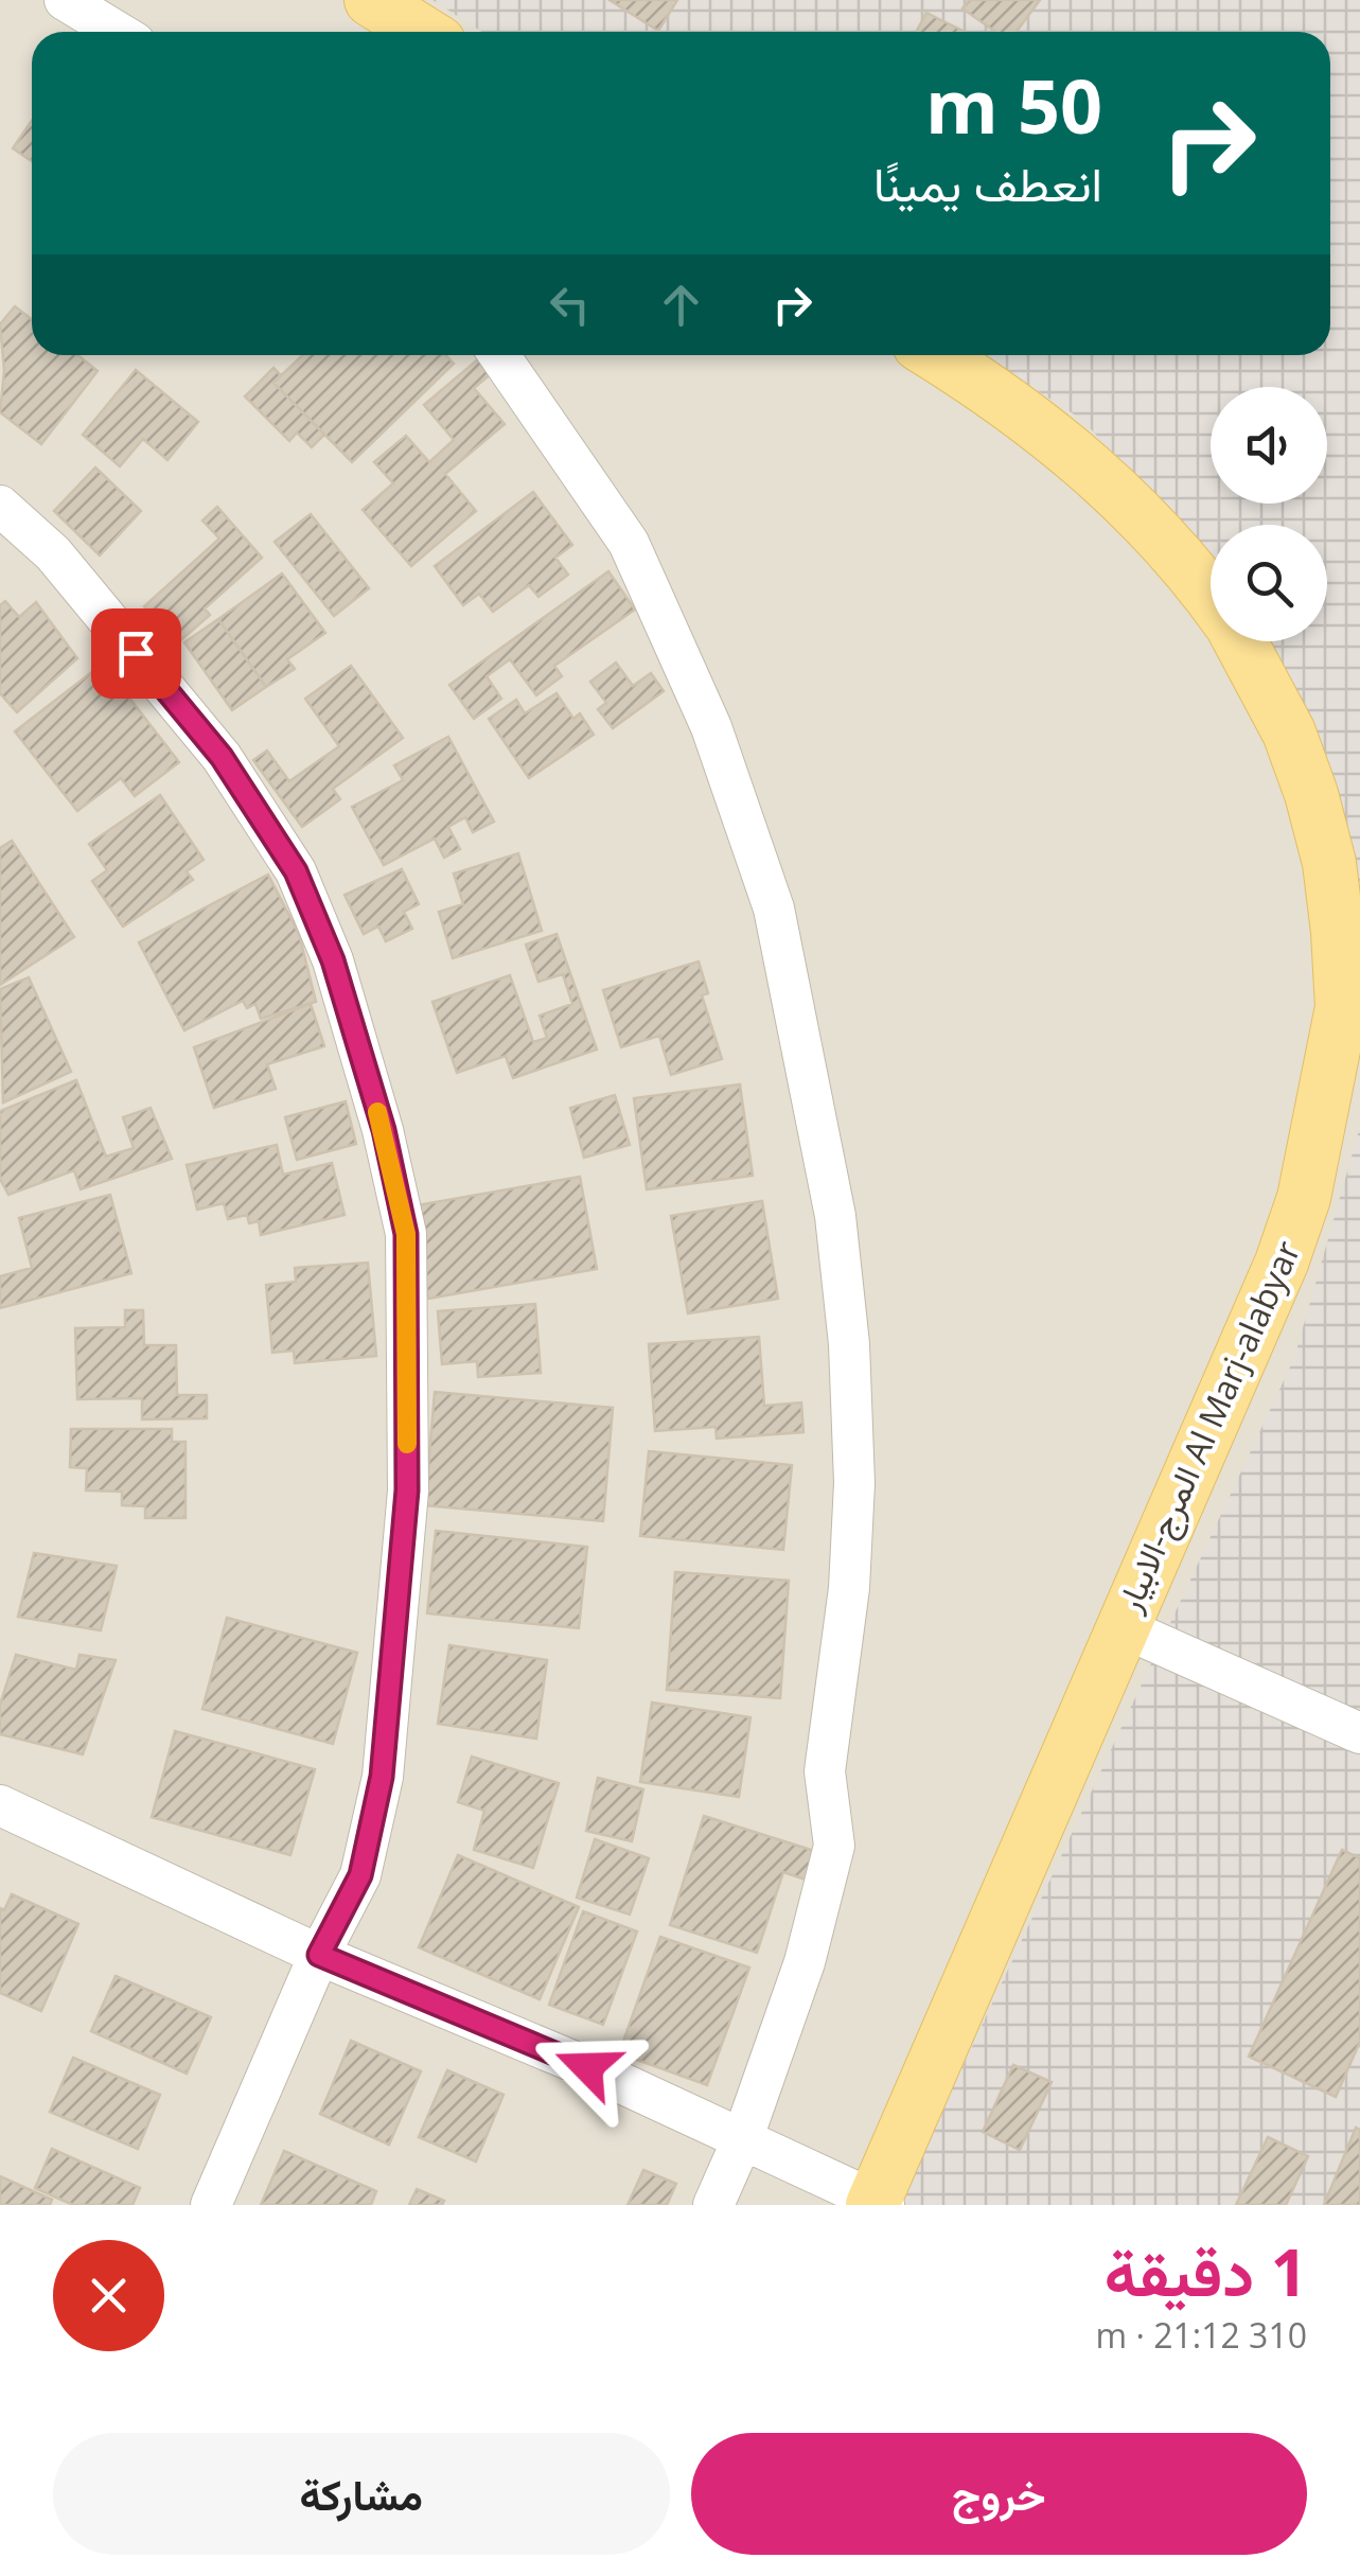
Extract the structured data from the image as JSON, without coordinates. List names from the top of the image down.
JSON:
{
  "streets": {
    "main road": ["المرج-الابيار Al Marj-alabyar"]
  },
  "page": {
    "turn": ["50 m", "انعطف يمينًا"],
    "heading": ["1 دقيقة", "310 m · 21:12"],
    "buttons": ["خروج", "مشاركة"]
  }
}
